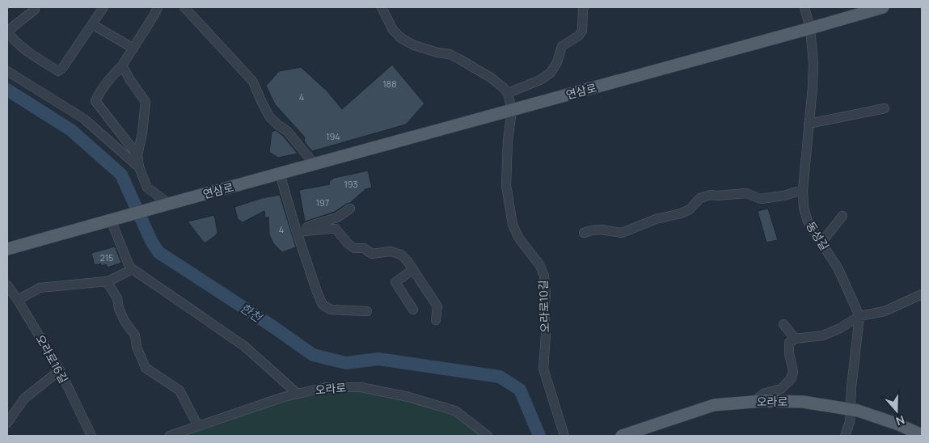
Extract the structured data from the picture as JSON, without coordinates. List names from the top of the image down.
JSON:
{
  "streets": {
    "main road": ["연삼로", "오라로"],
    "street": ["동성길", "오라로10길", "오라로16길"]
  },
  "crossings": [
    ["연삼로", "동성길"],
    ["연삼로", "오라로10길"]
  ],
  "water": ["한천"],
  "house_numbers": [
    "188",
    "4",
    "194",
    "193",
    "197",
    "4",
    "215"
  ],
  "north": "bottom"
}
